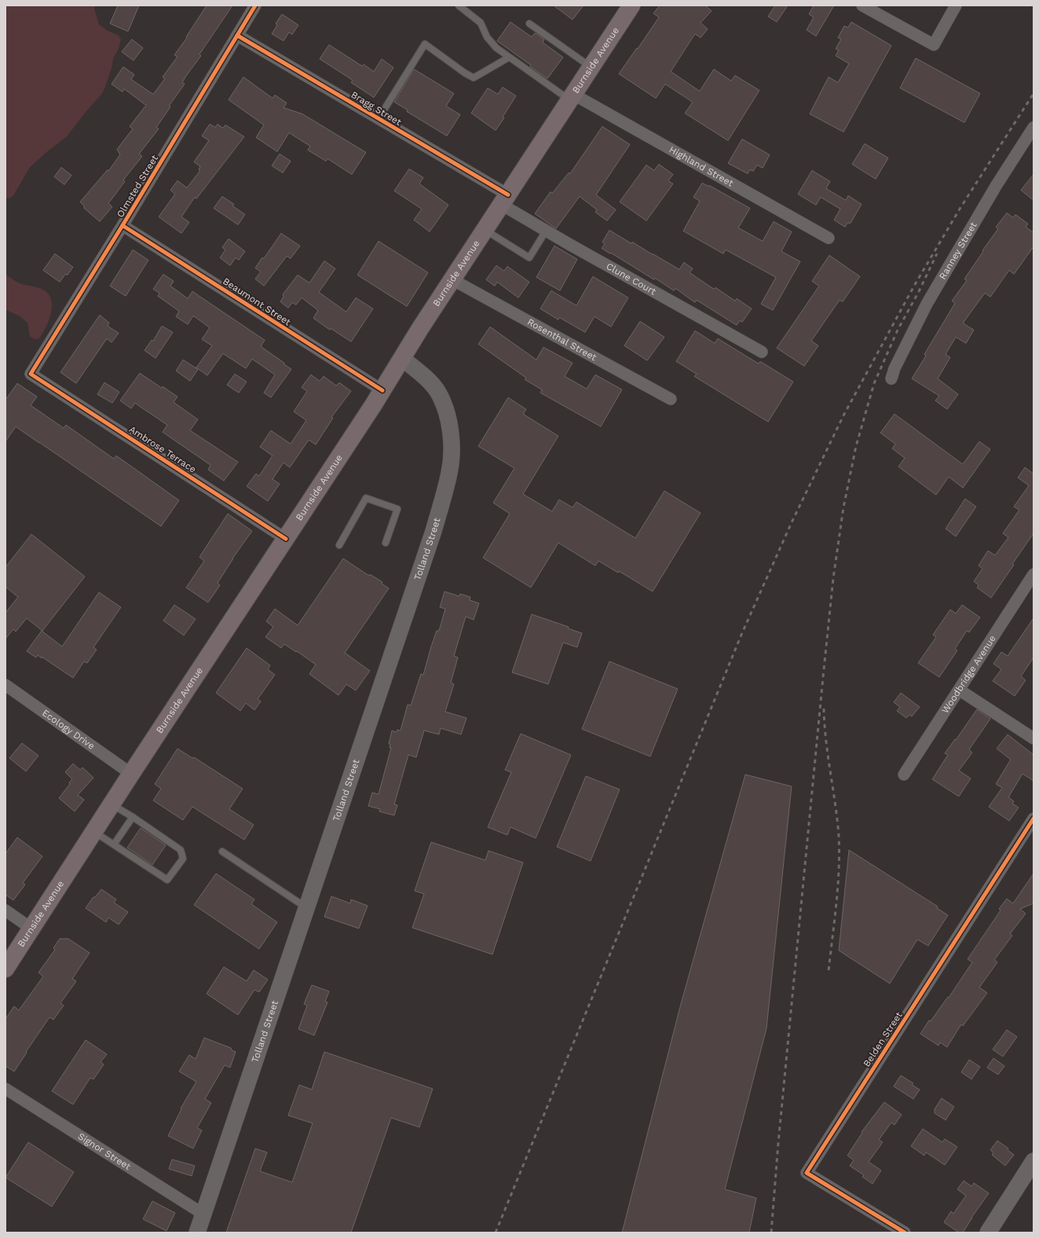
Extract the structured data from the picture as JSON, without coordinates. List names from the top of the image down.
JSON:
{
  "streets": {
    "main road": ["Burnside Avenue", "Tolland Street"],
    "street": [
      "Bragg Street",
      "Highland Street",
      "Olmsted Street",
      "Ranney Street",
      "Clune Court",
      "Beaumont Street",
      "Rosenthal Street",
      "Ambrose Terrace",
      "Woodbridge Avenue",
      "Ecology Drive",
      "Belden Street",
      "Signor Street"
    ]
  },
  "crossings": [
    ["Burnside Avenue", "Bragg Street"],
    ["Burnside Avenue", "Highland Street"],
    ["Burnside Avenue", "Clune Court"],
    ["Burnside Avenue", "Beaumont Street"],
    ["Burnside Avenue", "Rosenthal Street"],
    ["Burnside Avenue", "Ambrose Terrace"],
    ["Burnside Avenue", "Tolland Street"],
    ["Burnside Avenue", "Ecology Drive"],
    ["Bragg Street", "Olmsted Street"],
    ["Bragg Street", "Clune Court"],
    ["Olmsted Street", "Beaumont Street"],
    ["Olmsted Street", "Ambrose Terrace"],
    ["Tolland Street", "Signor Street"]
  ]
}
